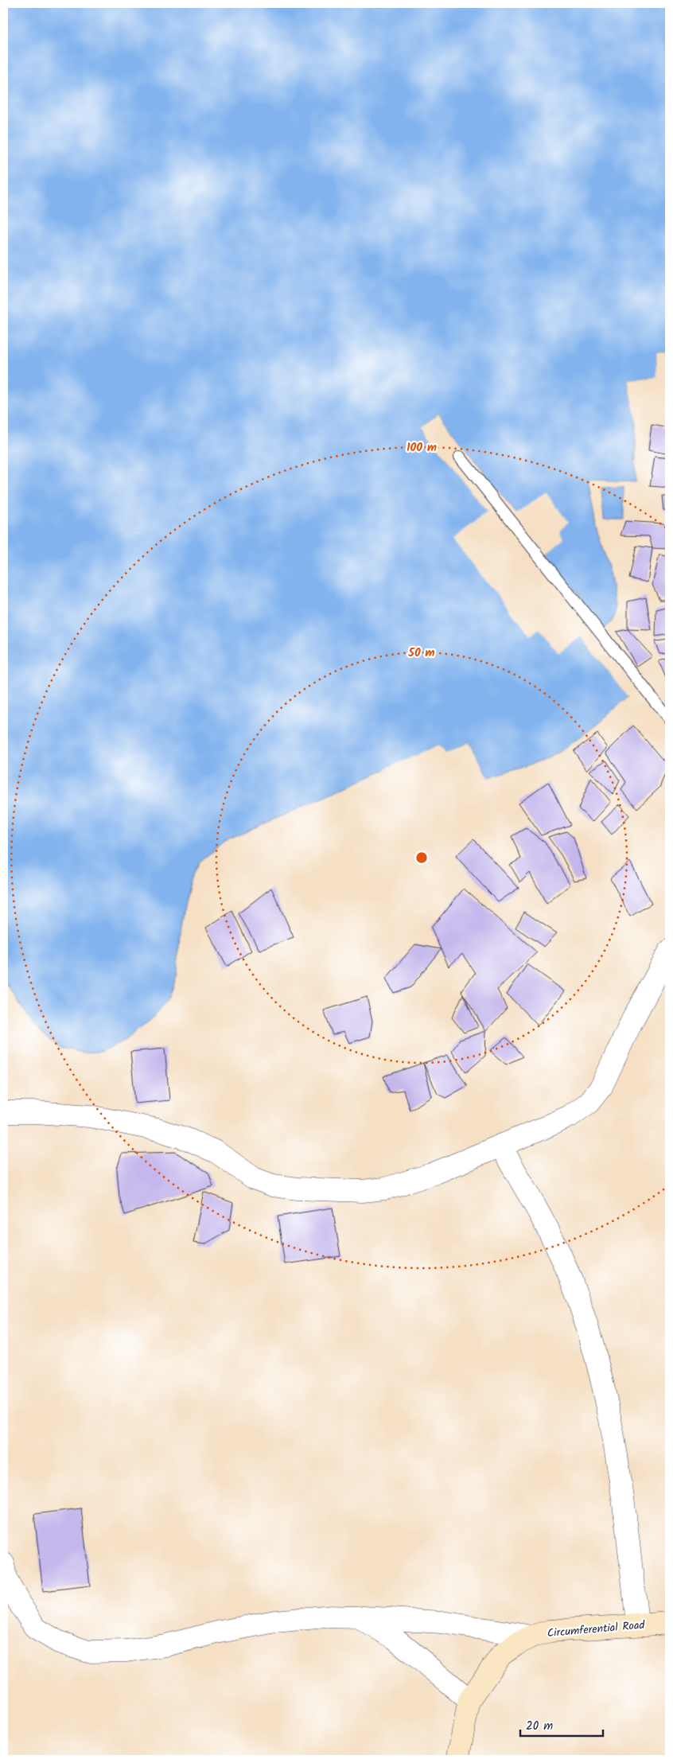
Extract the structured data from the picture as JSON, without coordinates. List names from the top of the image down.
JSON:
{
  "streets": {
    "main road": ["Circumferential Road"]
  },
  "scale_bar": "20 m",
  "rings": ["100 m", "50 m"]
}
